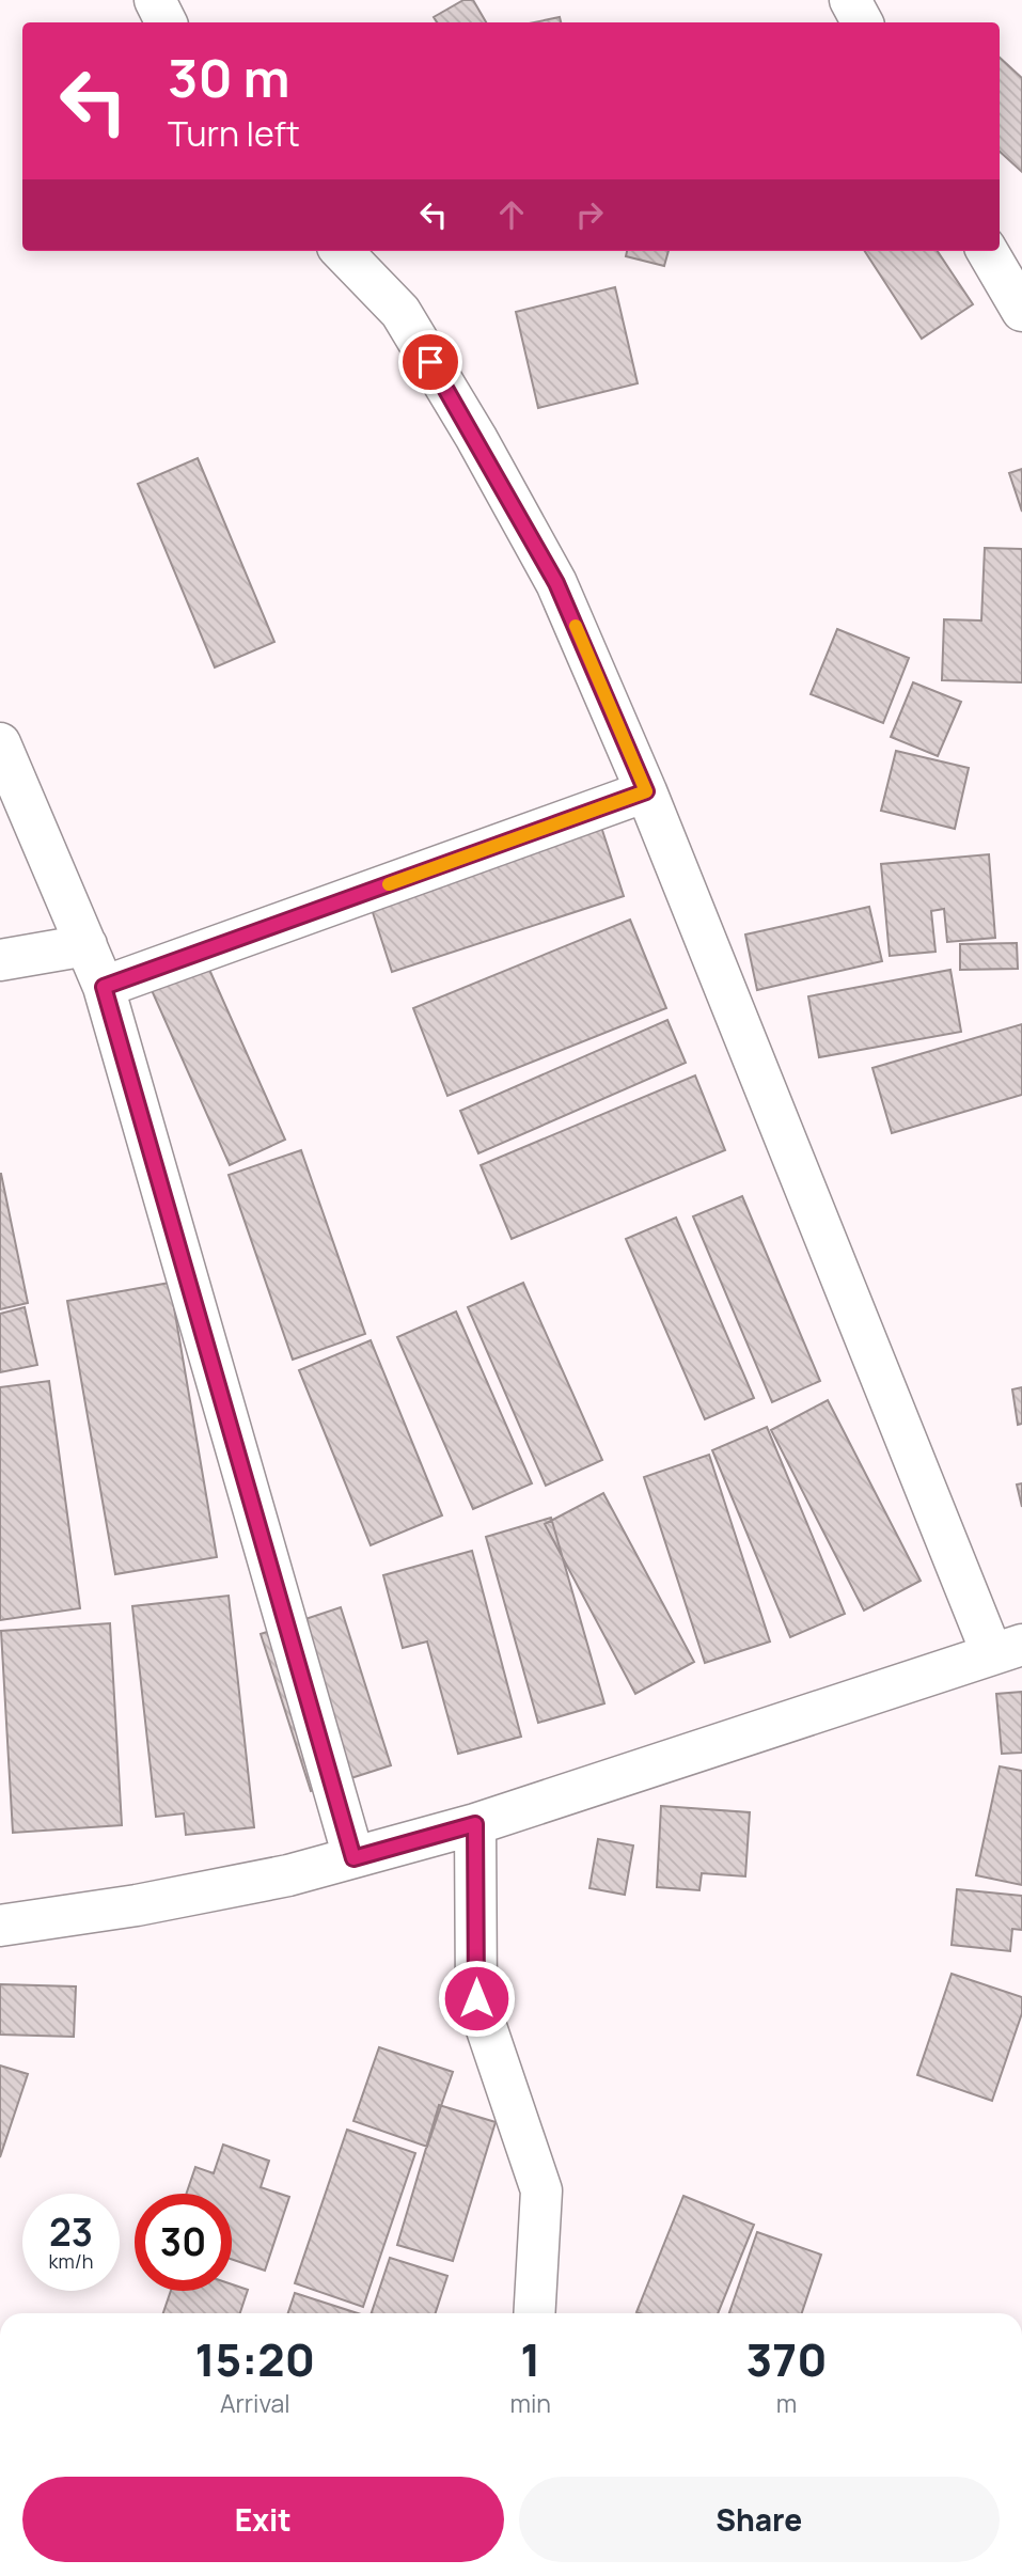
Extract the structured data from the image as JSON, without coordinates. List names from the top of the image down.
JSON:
{
  "page": {
    "turn": ["30 m", "Turn left"],
    "speed": "23 km/h",
    "limit": "30",
    "eta": [
      "15:20",
      "Arrival",
      "1",
      "min",
      "370",
      "m"
    ],
    "buttons": ["Exit", "Share"]
  }
}
